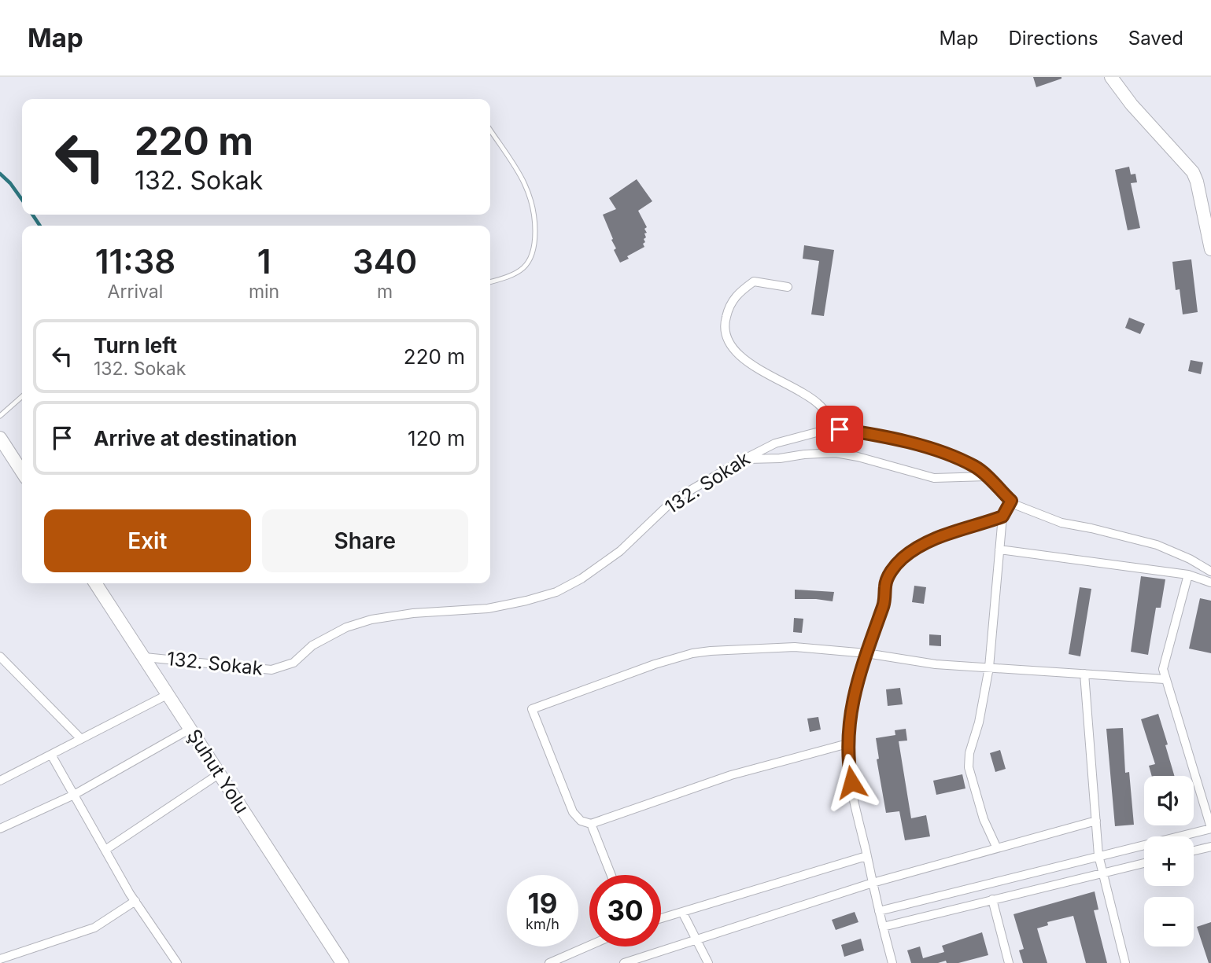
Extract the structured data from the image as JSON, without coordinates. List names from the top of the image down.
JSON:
{
  "streets": {
    "main road": ["Şuhut Yolu"],
    "street": ["132. Sokak"]
  },
  "crossings": [
    ["132. Sokak", "Şuhut Yolu"]
  ],
  "page": {
    "header": "Map",
    "nav": ["Map", "Directions", "Saved"],
    "turn": ["220 m", "132. Sokak"],
    "eta": [
      "11:38",
      "Arrival",
      "1",
      "min",
      "340",
      "m"
    ],
    "list": [
      {
        "name": "Turn left",
        "note": "132. Sokak",
        "value": "220 m"
      },
      {
        "name": "Arrive at destination",
        "value": "120 m"
      }
    ],
    "buttons": ["Exit", "Share"],
    "map_buttons": ["+", "−"],
    "speed": "19 km/h",
    "limit": "30"
  }
}
